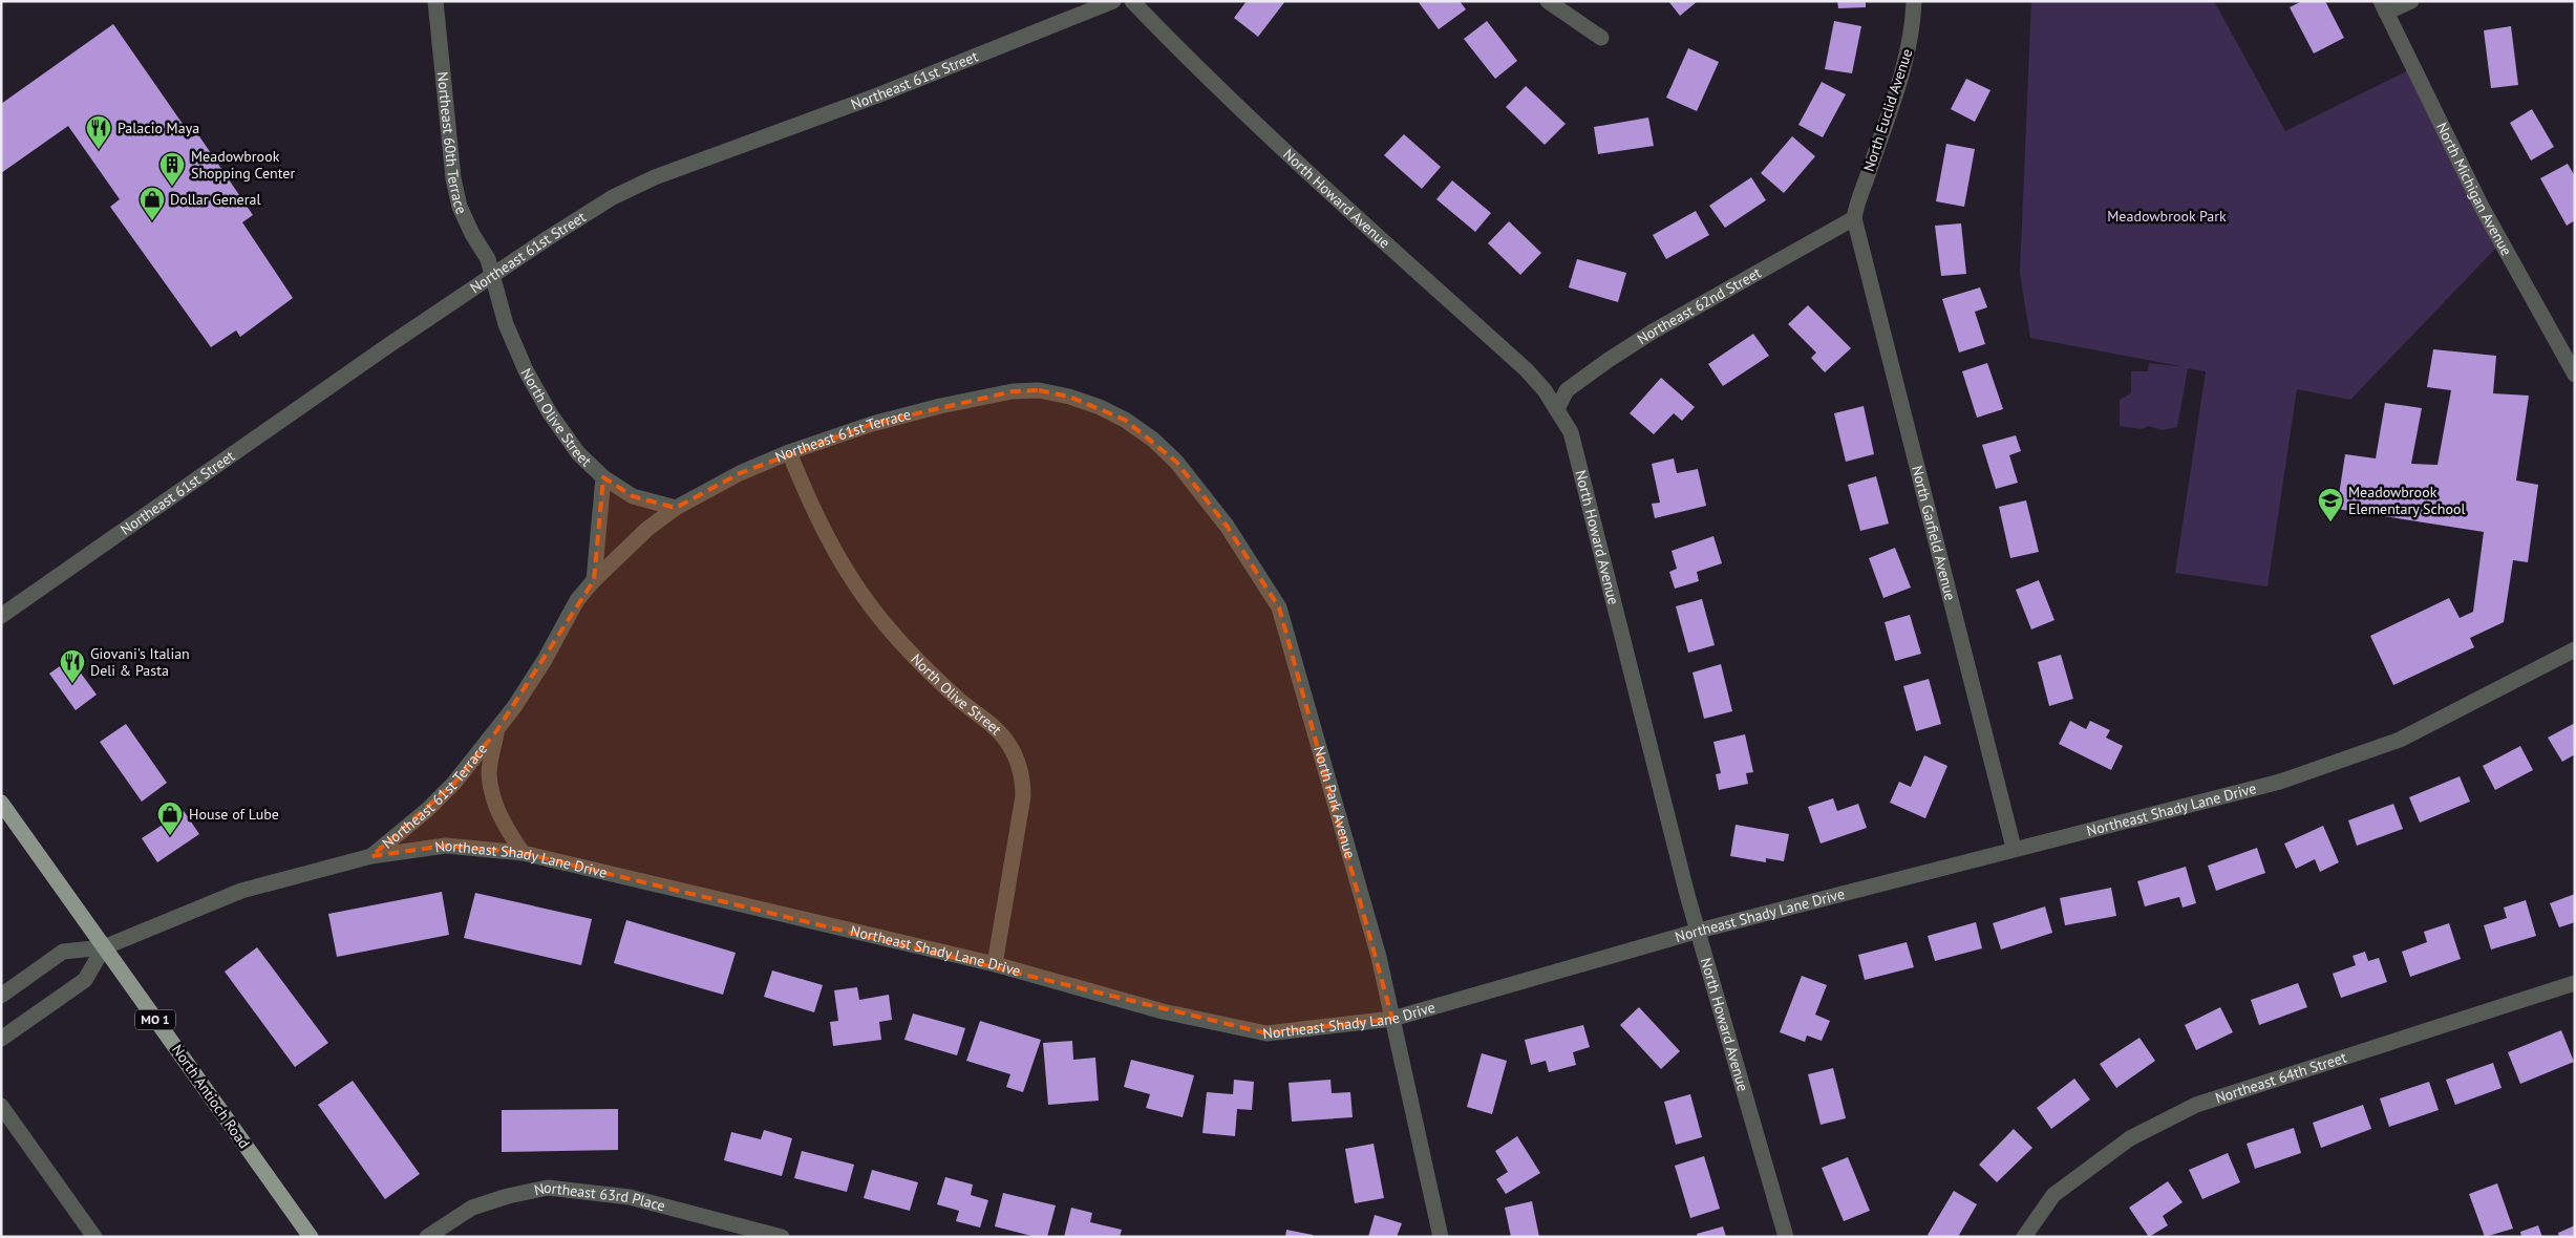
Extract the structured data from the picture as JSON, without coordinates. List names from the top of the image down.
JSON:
{
  "streets": {
    "main road": ["MO 1", "North Antioch Road"],
    "street": [
      "Northeast 61st Street",
      "North Euclid Avenue",
      "Northeast 60th Terrace",
      "North Michigan Avenue",
      "North Howard Avenue",
      "Northeast 62nd Street",
      "North Olive Street",
      "Northeast 61st Terrace",
      "North Garfield Avenue",
      "North Park Avenue",
      "Northeast Shady Lane Drive",
      "Northeast 64th Street",
      "Northeast 63rd Place"
    ]
  },
  "crossings": [
    ["Northeast 61st Street", "Northeast 60th Terrace"],
    ["Northeast 61st Street", "North Olive Street"],
    ["North Euclid Avenue", "Northeast 62nd Street"],
    ["North Euclid Avenue", "North Garfield Avenue"],
    ["Northeast 60th Terrace", "North Olive Street"],
    ["North Howard Avenue", "Northeast 62nd Street"],
    ["North Howard Avenue", "Northeast Shady Lane Drive"],
    ["Northeast 62nd Street", "North Garfield Avenue"],
    ["North Olive Street", "Northeast 61st Terrace"],
    ["North Olive Street", "Northeast Shady Lane Drive"],
    ["Northeast 61st Terrace", "North Park Avenue"],
    ["Northeast 61st Terrace", "Northeast Shady Lane Drive"],
    ["North Garfield Avenue", "Northeast Shady Lane Drive"],
    ["North Park Avenue", "Northeast Shady Lane Drive"],
    ["Northeast Shady Lane Drive", "North Antioch Road"]
  ],
  "parks": ["Meadowbrook Park"],
  "places": {
    "restaurant": ["Palacio Maya", "Giovani's Italian Deli & Pasta"],
    "building": ["Meadowbrook Shopping Center"],
    "shop": ["Dollar General", "House of Lube"],
    "school or university": ["Meadowbrook Elementary School"]
  }
}
